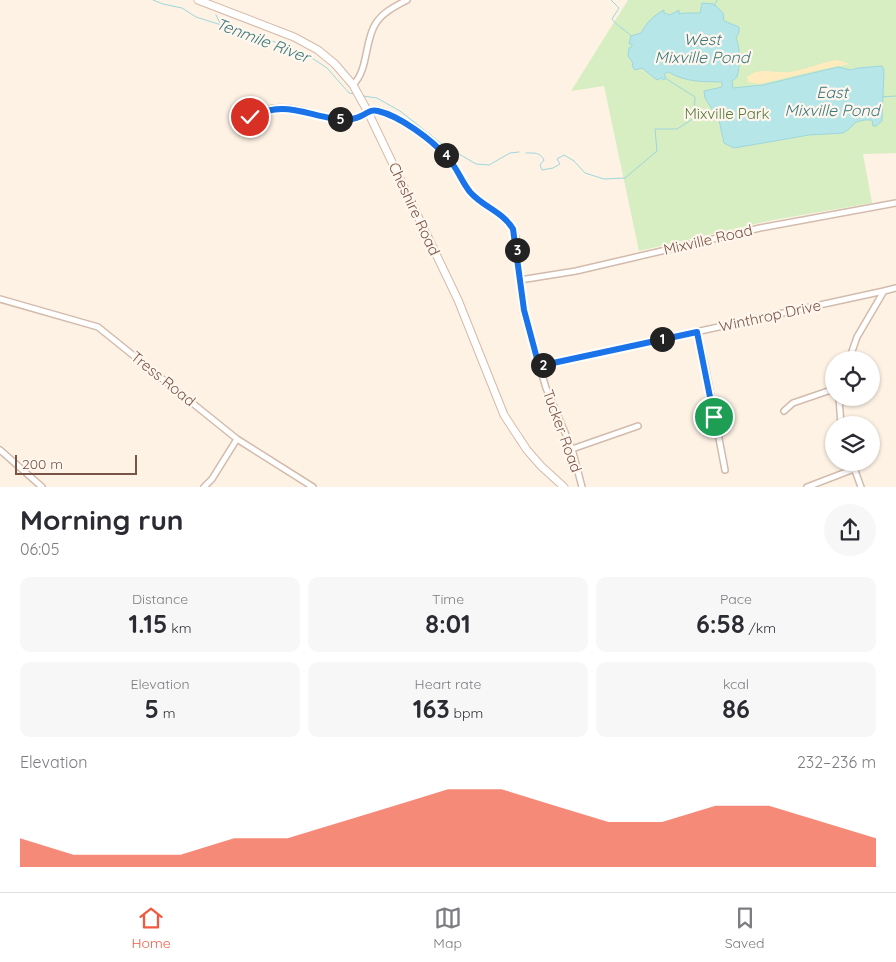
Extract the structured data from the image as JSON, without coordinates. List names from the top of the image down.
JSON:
{
  "streets": {
    "main road": ["Cheshire Road"],
    "street": [
      "Mixville Road",
      "Winthrop Drive",
      "Tress Road",
      "Tucker Road"
    ]
  },
  "crossings": [
    ["Cheshire Road", "Tucker Road"],
    ["Mixville Road", "Tucker Road"],
    ["Winthrop Drive", "Tucker Road"]
  ],
  "water": ["West Mixville Pond", "Tenmile River", "East Mixville Pond"],
  "parks": ["Mixville Park"],
  "scale_bar": "200 m",
  "page": {
    "pins": [
      "5",
      "4",
      "3",
      "1",
      "2"
    ],
    "scale": "200 m",
    "heading": ["Morning run", "06:05"],
    "stats": [
      ["Distance", "1.15 km"],
      ["Time", "8:01"],
      ["Pace", "6:58 /km"],
      ["Elevation", "5 m"],
      ["Heart rate", "163 bpm"],
      ["kcal", "86"]
    ],
    "chart": ["Elevation", "232–236 m"],
    "tabs": ["Home", "Map", "Saved"]
  }
}
